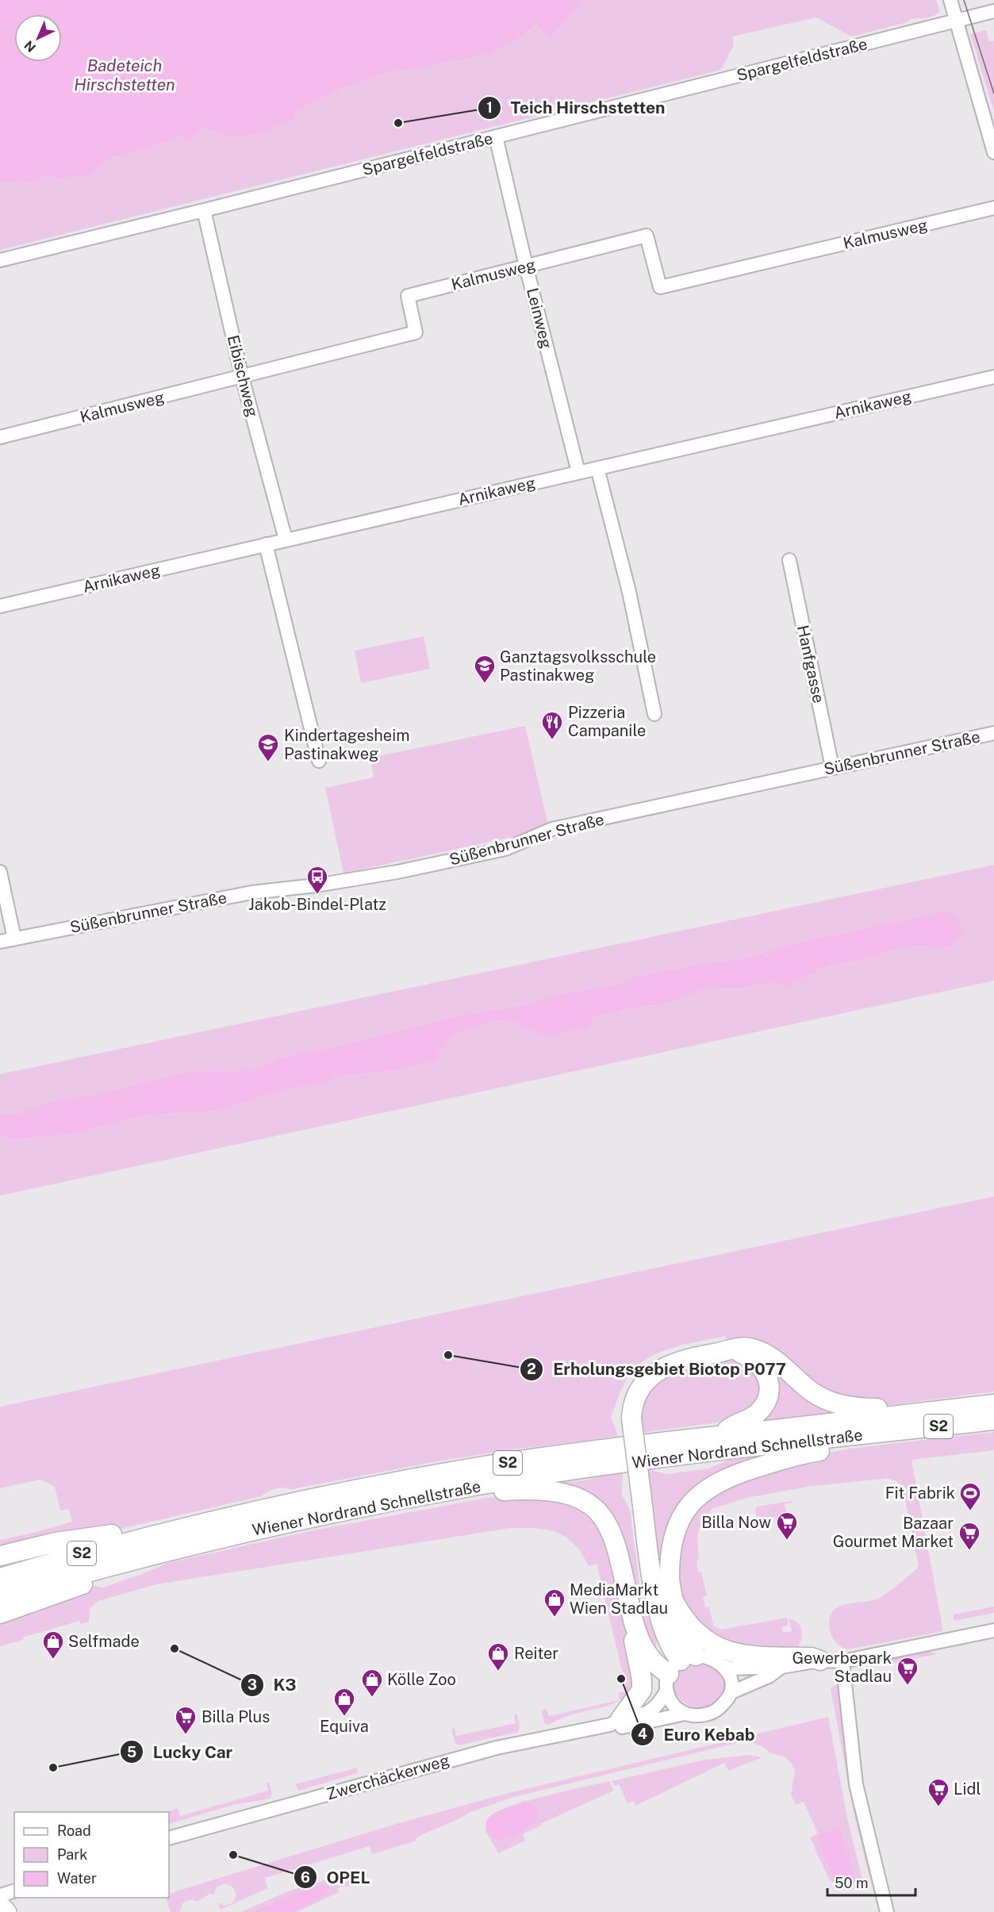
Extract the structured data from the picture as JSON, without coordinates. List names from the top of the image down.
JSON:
{
  "streets": {
    "highway": ["S2", "Wiener Nordrand Schnellstraße"],
    "street": [
      "Spargelfeldstraße",
      "Kalmusweg",
      "Leinweg",
      "Eibischweg",
      "Arnikaweg",
      "Hanfgasse",
      "Süßenbrunner Straße",
      "Zwerchäckerweg"
    ]
  },
  "crossings": [
    ["Spargelfeldstraße", "Leinweg"],
    ["Spargelfeldstraße", "Eibischweg"],
    ["Kalmusweg", "Leinweg"],
    ["Kalmusweg", "Eibischweg"],
    ["Leinweg", "Arnikaweg"],
    ["Eibischweg", "Arnikaweg"],
    ["Hanfgasse", "Süßenbrunner Straße"]
  ],
  "water": ["Badeteich Hirschstetten"],
  "places": {
    "other": [
      "Teich Hirschstetten",
      "Erholungsgebiet Biotop P077",
      "K3",
      "Euro Kebab",
      "Lucky Car",
      "OPEL"
    ],
    "school or university": ["Ganztagsvolksschule Pastinakweg", "Kindertagesheim Pastinakweg"],
    "restaurant": ["Pizzeria Campanile"],
    "bus stop": ["Jakob-Bindel-Platz"],
    "sports": ["Fit Fabrik"],
    "supermarket": [
      "Billa Now",
      "Bazaar Gourmet Market",
      "Gewerbepark Stadlau",
      "Billa Plus",
      "Lidl"
    ],
    "shop": [
      "MediaMarkt Wien Stadlau",
      "Selfmade",
      "Reiter",
      "Kölle Zoo",
      "Equiva"
    ]
  },
  "legend": ["Road", "Park", "Water"],
  "scale_bar": "50 m",
  "north": "bottom left"
}
